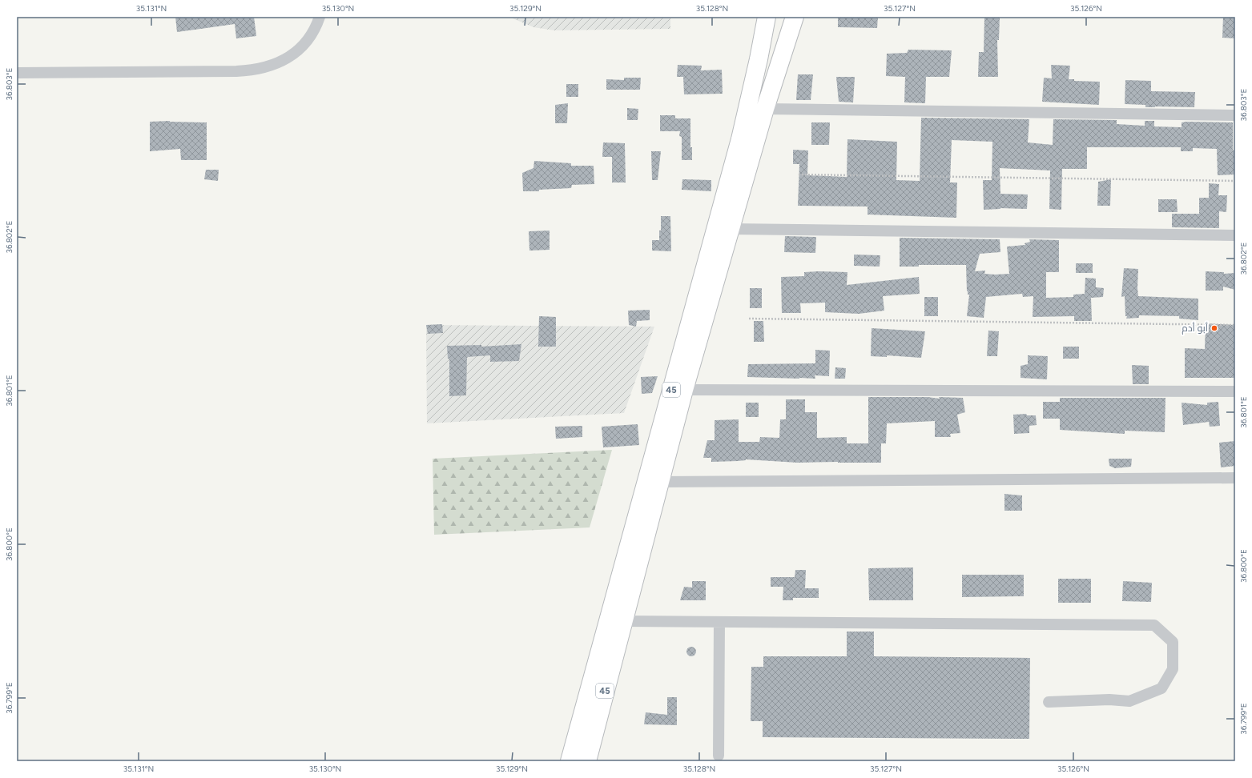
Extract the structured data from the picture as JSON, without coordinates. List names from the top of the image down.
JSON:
{
  "streets": {
    "highway": ["45"]
  },
  "places": ["أبو أدم"],
  "coordinates": [
    "35.131°N",
    "35.130°N",
    "35.129°N",
    "35.128°N",
    "35.127°N",
    "35.126°N",
    "36.803°E",
    "36.802°E",
    "36.801°E",
    "36.800°E",
    "36.799°E"
  ]
}
